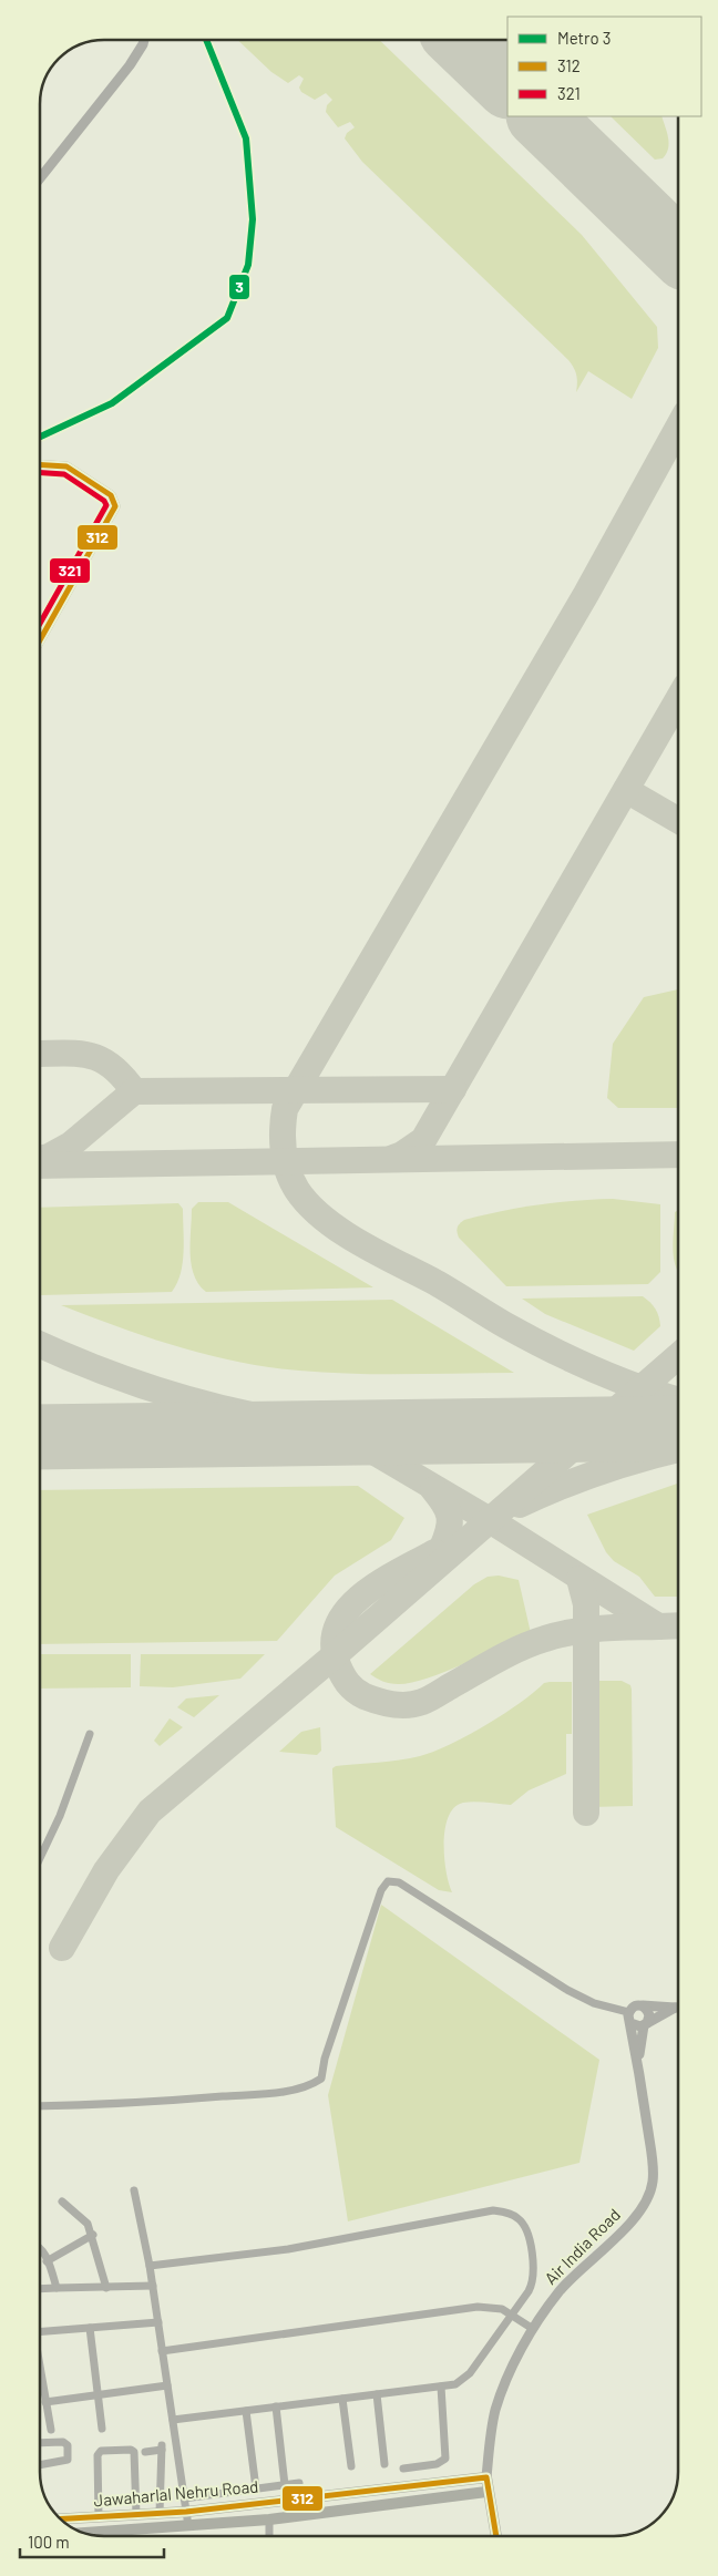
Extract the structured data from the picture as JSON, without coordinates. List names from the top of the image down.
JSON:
{
  "streets": {
    "main road": ["Jawaharlal Nehru Road"],
    "street": ["Air India Road"]
  },
  "crossings": [
    ["Air India Road", "Jawaharlal Nehru Road"]
  ],
  "lines": ["metro line 3", "transit line 312", "transit line 321"],
  "legend": ["Metro 3", "312", "321"],
  "scale_bar": "100 m"
}
